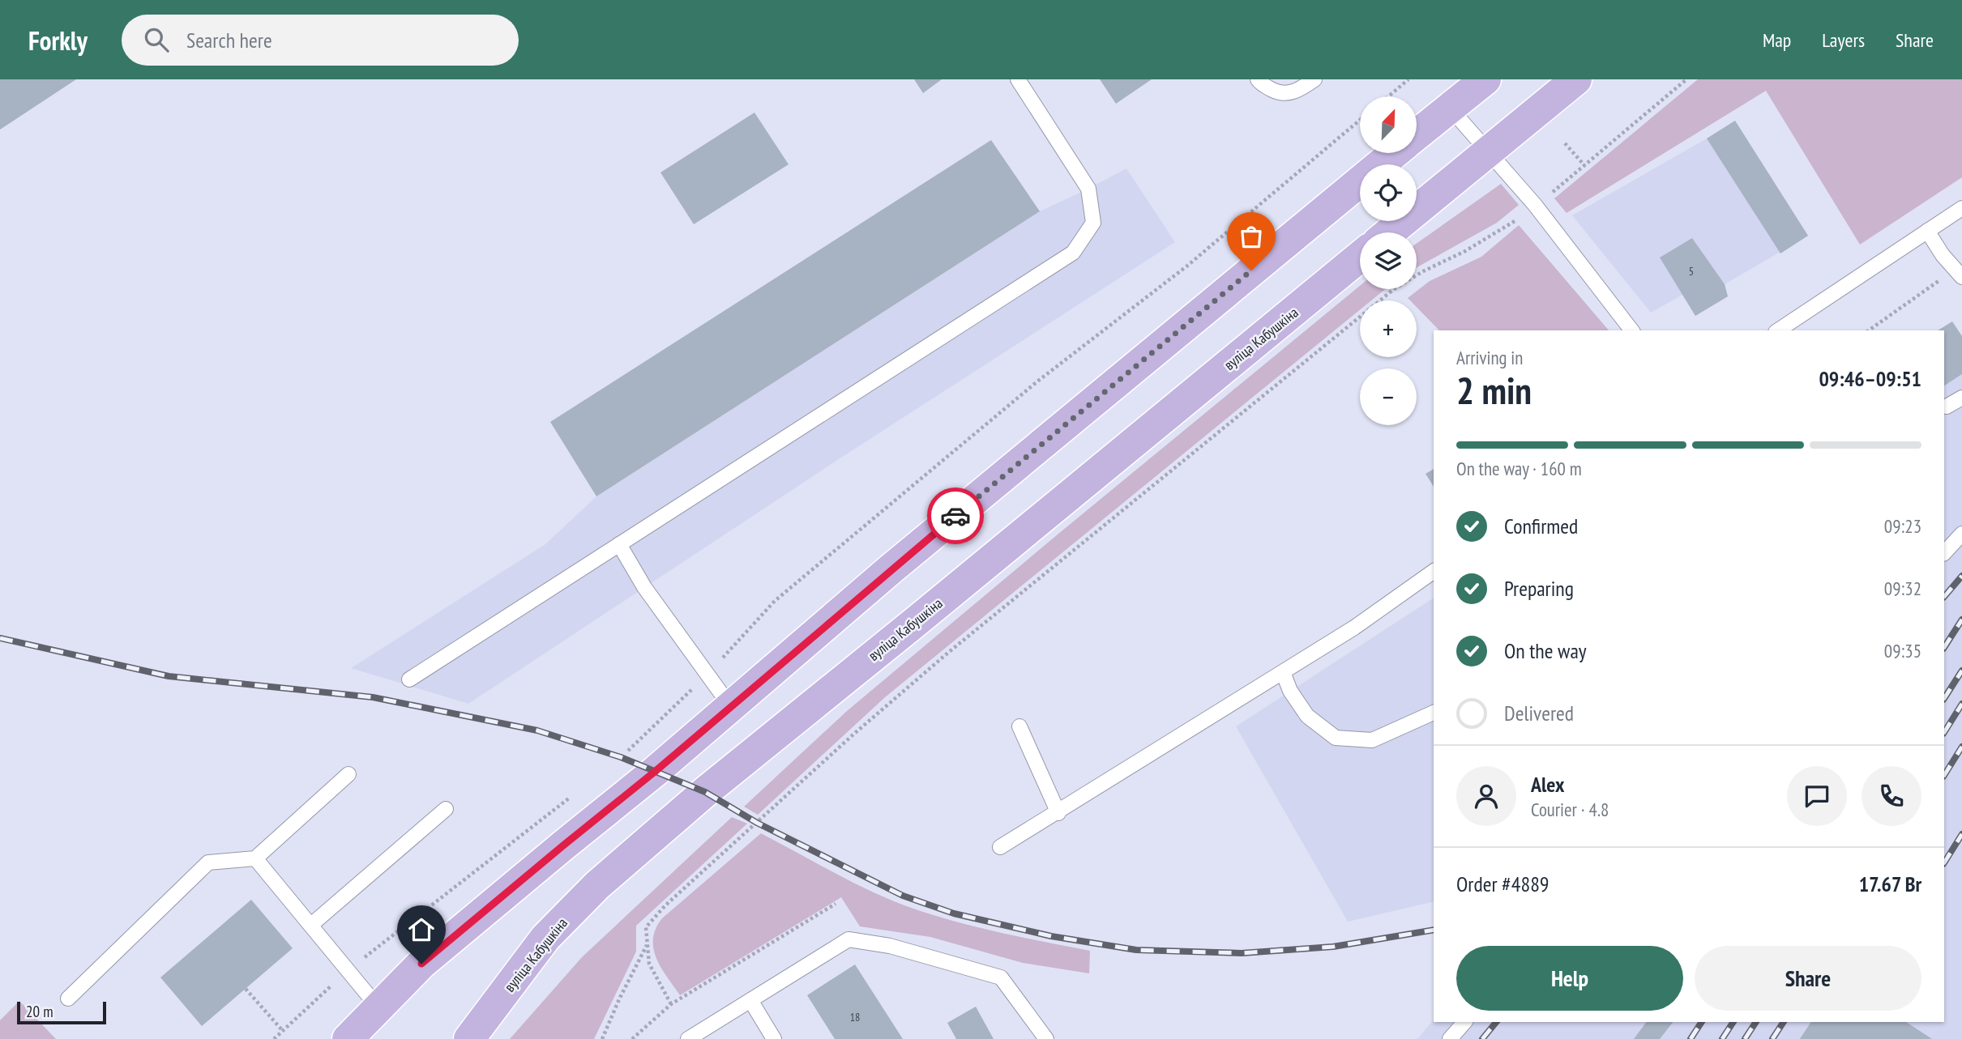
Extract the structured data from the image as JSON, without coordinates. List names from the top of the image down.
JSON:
{
  "streets": {
    "main road": ["вуліца Кабушкіна"]
  },
  "house_numbers": ["5", "18"],
  "scale_bar": "20 m",
  "north": "top right",
  "page": {
    "header": "Forkly",
    "search": "Search here",
    "nav": ["Map", "Layers", "Share"],
    "map_buttons": ["+", "−"],
    "heading": ["2 min", "Arriving in", "09:46–09:51"],
    "panel": [
      "Alex",
      "Courier · 4.8",
      "Order #4889",
      "17.67 Br"
    ],
    "bar": "On the way · 160 m",
    "list": [
      ["Confirmed", "09:23"],
      ["Preparing", "09:32"],
      ["On the way", "09:35"],
      "Delivered"
    ],
    "buttons": ["Help", "Share"],
    "scale": "20 m"
  }
}
